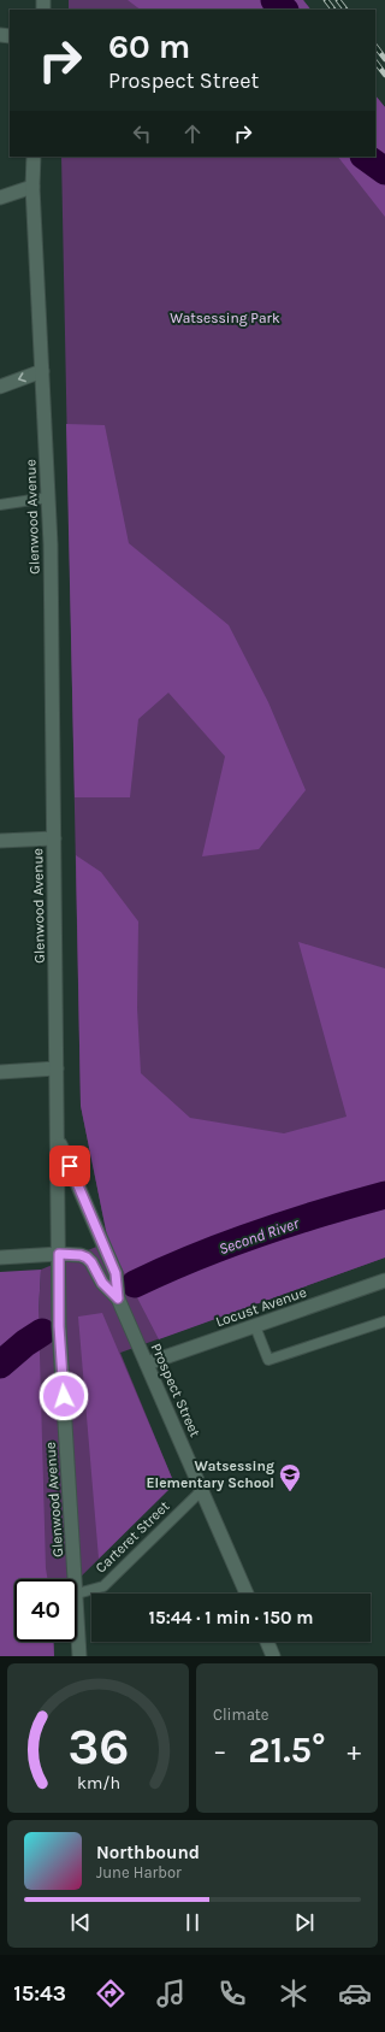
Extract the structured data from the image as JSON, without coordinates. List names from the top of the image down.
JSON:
{
  "streets": {
    "street": ["Glenwood Avenue", "Locust Avenue", "Prospect Street"],
    "lane": ["Carteret Street"]
  },
  "crossings": [
    ["Glenwood Avenue", "Prospect Street"],
    ["Glenwood Avenue", "Carteret Street"],
    ["Locust Avenue", "Prospect Street"],
    ["Prospect Street", "Carteret Street"]
  ],
  "water": ["Second River"],
  "parks": ["Watsessing Park"],
  "places": {
    "school or university": ["Watsessing Elementary School"]
  },
  "page": {
    "turn": ["60 m", "Prospect Street"],
    "limit": "40",
    "trip": "15:44 · 1 min · 150 m",
    "tile": "Climate",
    "heat": ["−", "21.5°", "+"],
    "song": ["Northbound", "June Harbor"],
    "tabs": "15:43",
    "gauge": ["36", "km/h"]
  }
}
